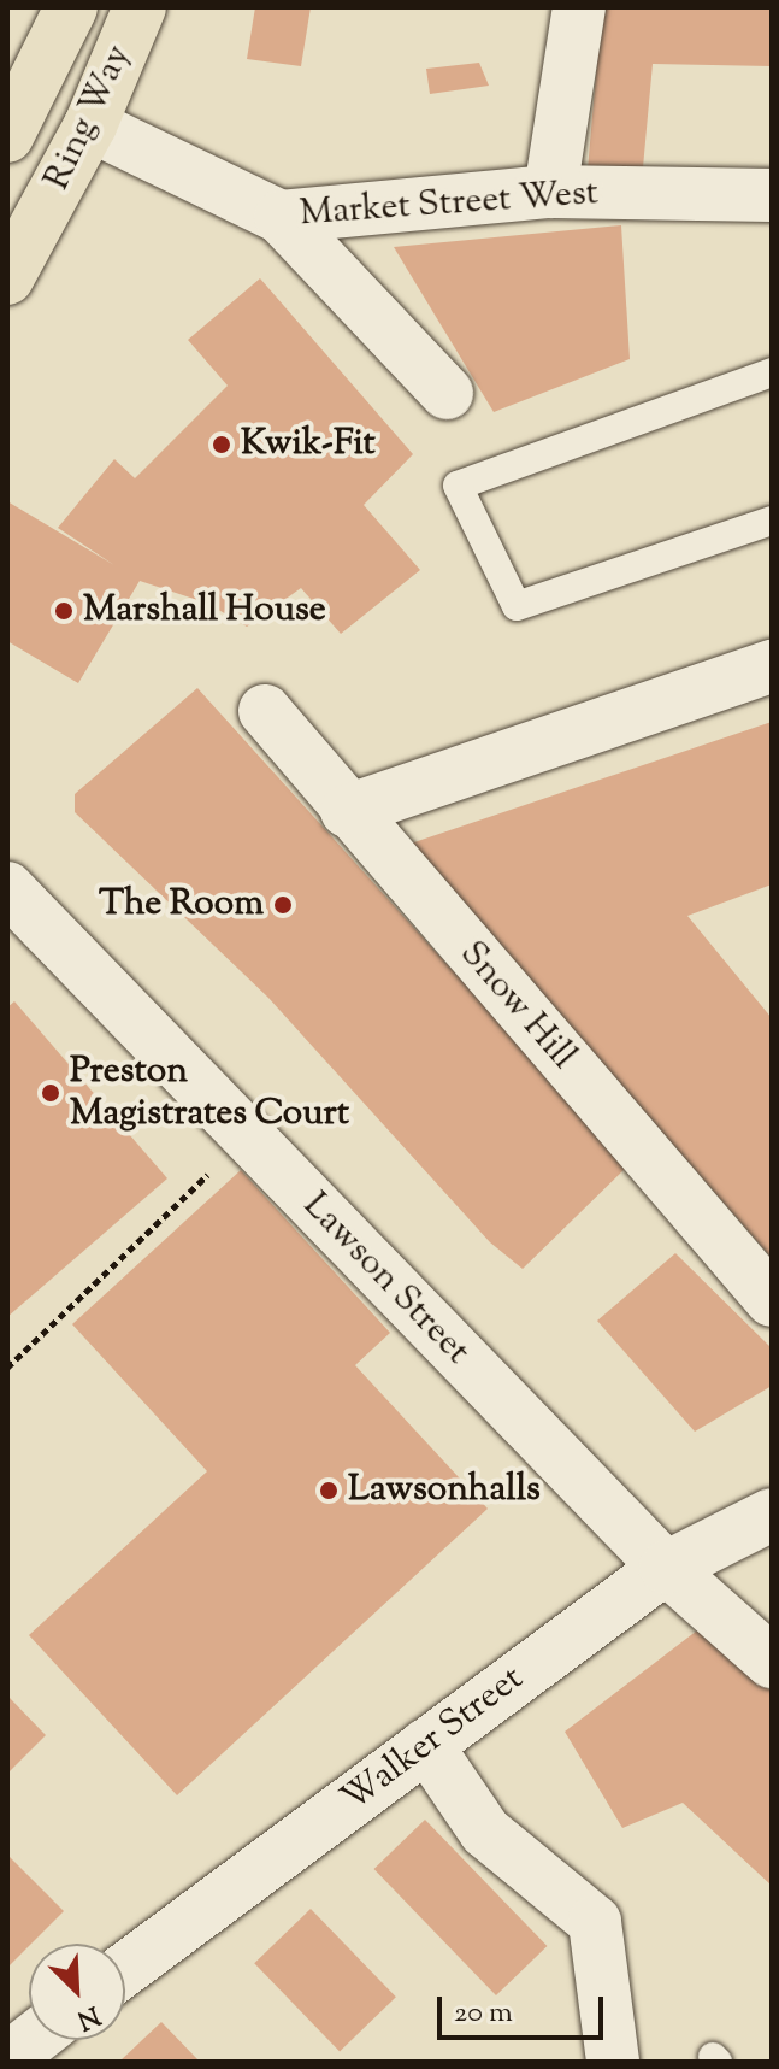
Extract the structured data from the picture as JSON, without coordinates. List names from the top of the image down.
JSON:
{
  "streets": {
    "highway": ["Ring Way"],
    "street": [
      "Market Street West",
      "Snow Hill",
      "Lawson Street",
      "Walker Street"
    ]
  },
  "crossings": [
    ["Ring Way", "Market Street West"],
    ["Lawson Street", "Walker Street"]
  ],
  "places": [
    "Kwik-Fit",
    "Marshall House",
    "The Room",
    "Preston Magistrates Court",
    "Lawsonhalls"
  ],
  "scale_bar": "20 m",
  "north": "bottom right"
}
